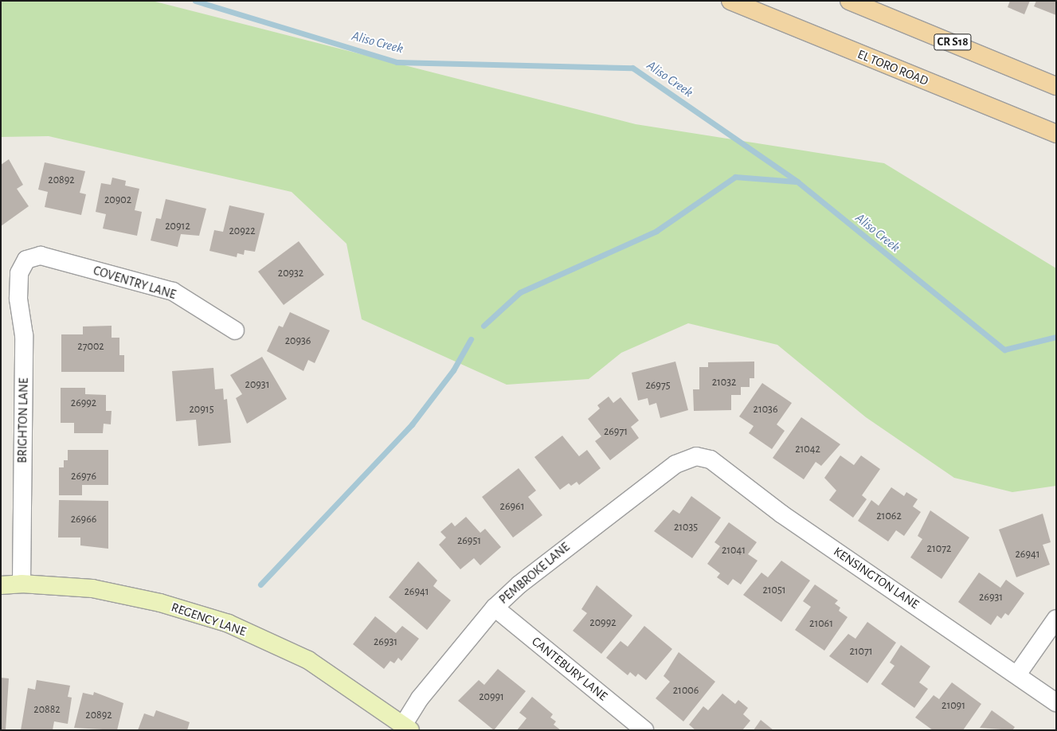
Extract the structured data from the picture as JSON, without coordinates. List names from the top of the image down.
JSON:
{
  "streets": {
    "main road": ["CR S18", "EL TORO ROAD"],
    "street": [
      "COVENTRY LANE",
      "BRIGHTON LANE",
      "PEMBROKE LANE",
      "KENSINGTON LANE",
      "REGENCY LANE",
      "CANTEBURY LANE"
    ]
  },
  "crossings": [
    ["COVENTRY LANE", "BRIGHTON LANE"],
    ["BRIGHTON LANE", "REGENCY LANE"],
    ["PEMBROKE LANE", "KENSINGTON LANE"],
    ["PEMBROKE LANE", "REGENCY LANE"],
    ["PEMBROKE LANE", "CANTEBURY LANE"]
  ],
  "water": ["Aliso Creek"],
  "house_numbers": [
    "20892",
    "20902",
    "20912",
    "20922",
    "20932",
    "20936",
    "27002",
    "21032",
    "20931",
    "26975",
    "26992",
    "20915",
    "21036",
    "26971",
    "21042",
    "26976",
    "26961",
    "21062",
    "26966",
    "21035",
    "26951",
    "21072",
    "21041",
    "26941",
    "21051",
    "26941",
    "26931",
    "20992",
    "21061",
    "26931",
    "21071",
    "21006",
    "20991",
    "21091",
    "20882",
    "20892"
  ]
}
